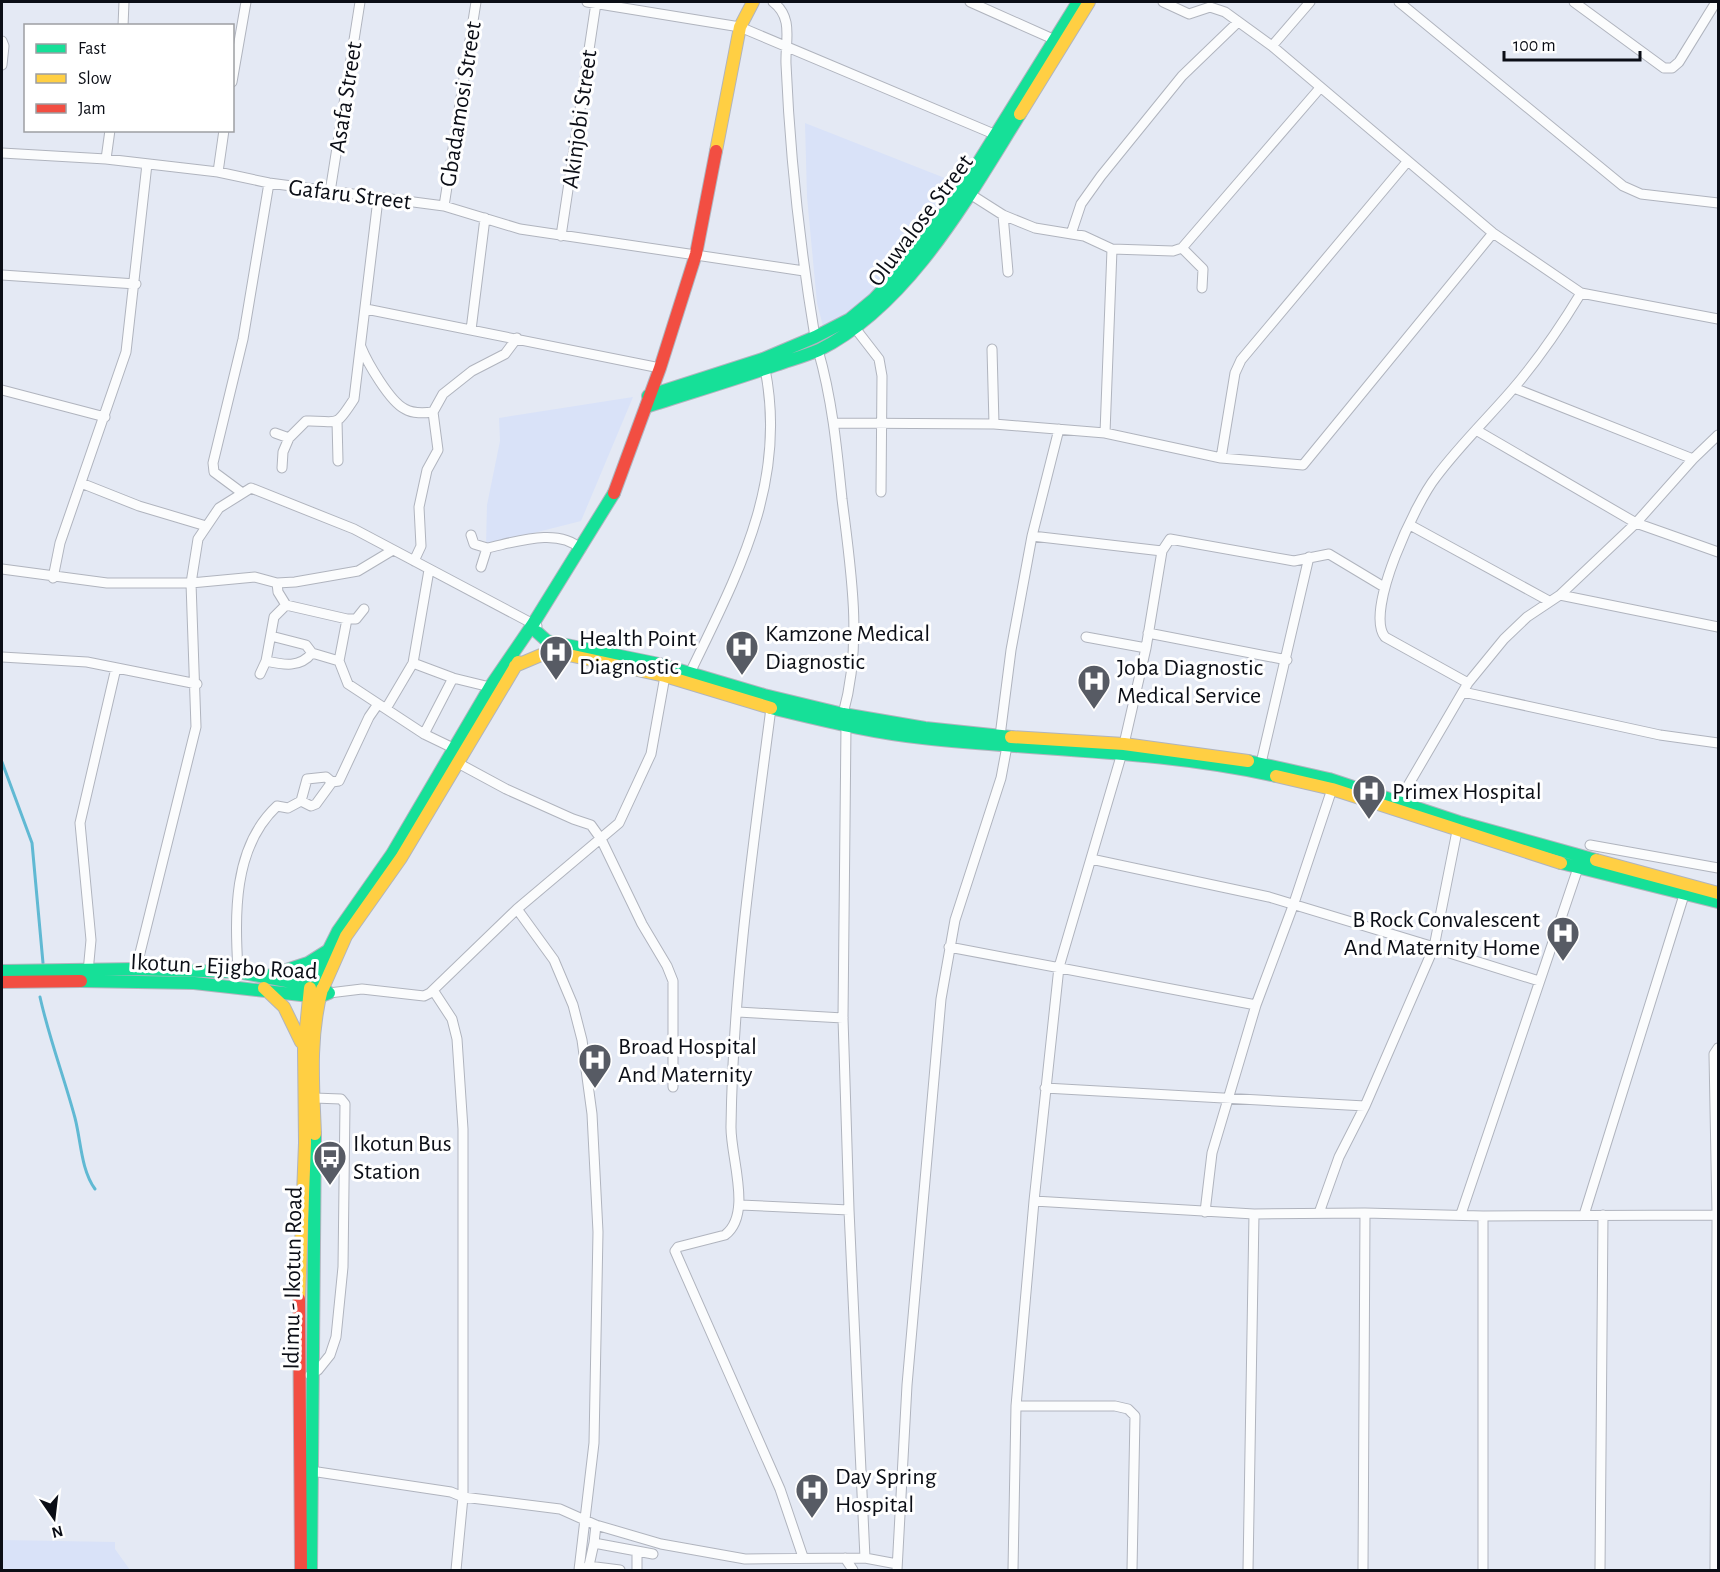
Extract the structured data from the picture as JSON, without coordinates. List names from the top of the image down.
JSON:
{
  "streets": {
    "main road": ["Oluwalose Street", "Ikotun - Ejigbo Road", "Idimu - Ikotun Road"],
    "street": [
      "Asafa Street",
      "Gbadamosi Street",
      "Akinjobi Street",
      "Gafaru Street"
    ]
  },
  "crossings": [
    ["Asafa Street", "Gafaru Street"],
    ["Gbadamosi Street", "Gafaru Street"],
    ["Akinjobi Street", "Gafaru Street"],
    ["Ikotun - Ejigbo Road", "Idimu - Ikotun Road"]
  ],
  "places": {
    "hospital": [
      "Kamzone Medical Diagnostic",
      "Health Point Diagnostic",
      "Joba Diagnostic Medical Service",
      "Primex Hospital",
      "B Rock Convalescent And Maternity Home",
      "Broad Hospital And Maternity",
      "Day Spring Hospital"
    ],
    "bus stop": ["Ikotun Bus Station"]
  },
  "legend": ["Fast", "Slow", "Jam"],
  "scale_bar": "100 m",
  "north": "bottom"
}
